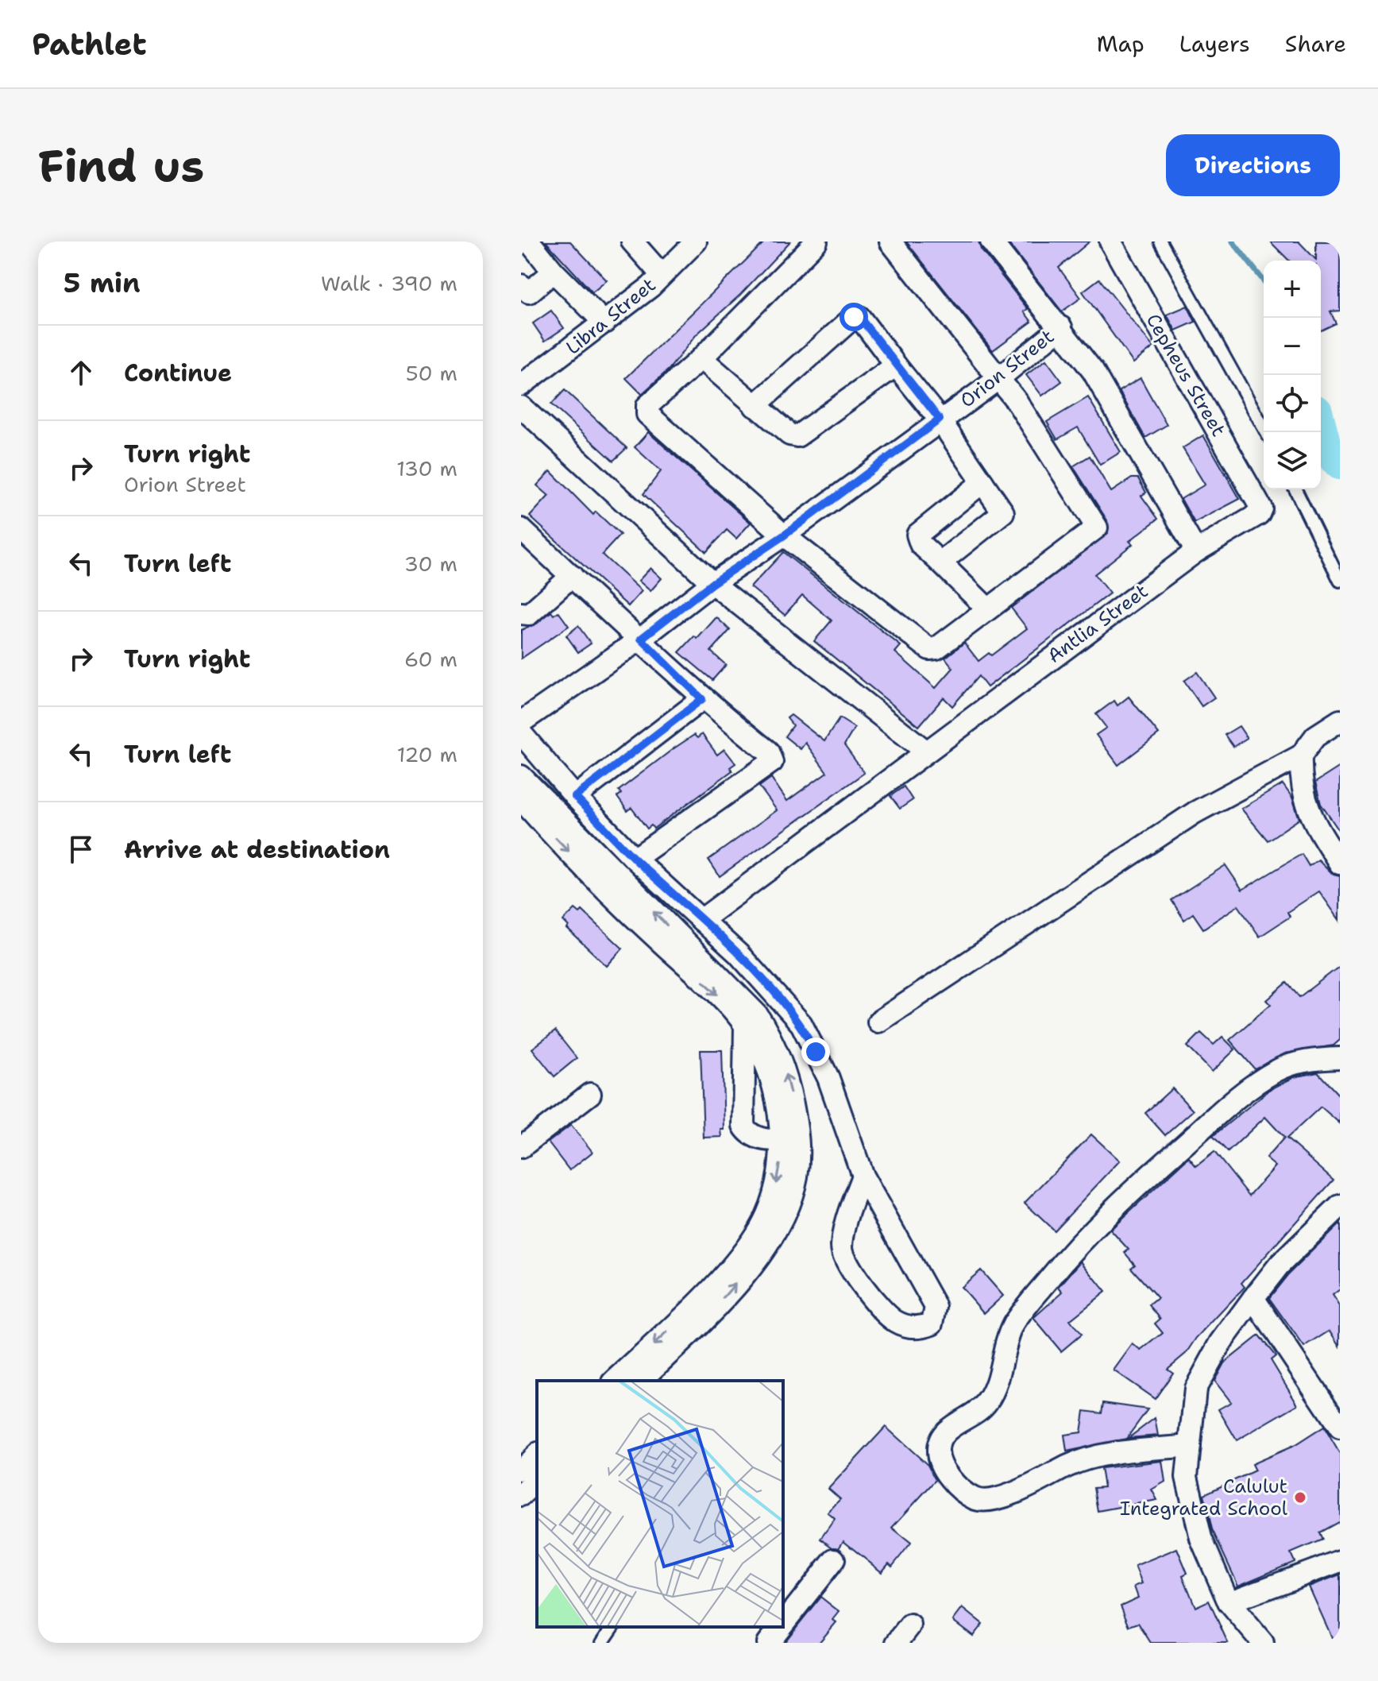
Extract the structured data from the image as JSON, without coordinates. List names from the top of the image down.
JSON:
{
  "streets": {
    "street": [
      "Libra Street",
      "Orion Street",
      "Cepheus Street",
      "Antlia Street"
    ]
  },
  "crossings": [
    ["Cepheus Street", "Antlia Street"]
  ],
  "places": ["Calulut Integrated School"],
  "page": {
    "header": "Pathlet",
    "nav": ["Map", "Layers", "Share"],
    "buttons": "Directions",
    "title": "Find us",
    "heading": ["5 min", "Walk · 390 m"],
    "map_buttons": ["+", "−"],
    "list": [
      ["Continue", "50 m"],
      ["Turn right", "Orion Street", "130 m"],
      ["Turn left", "30 m"],
      ["Turn right", "60 m"],
      ["Turn left", "120 m"],
      "Arrive at destination"
    ]
  }
}
